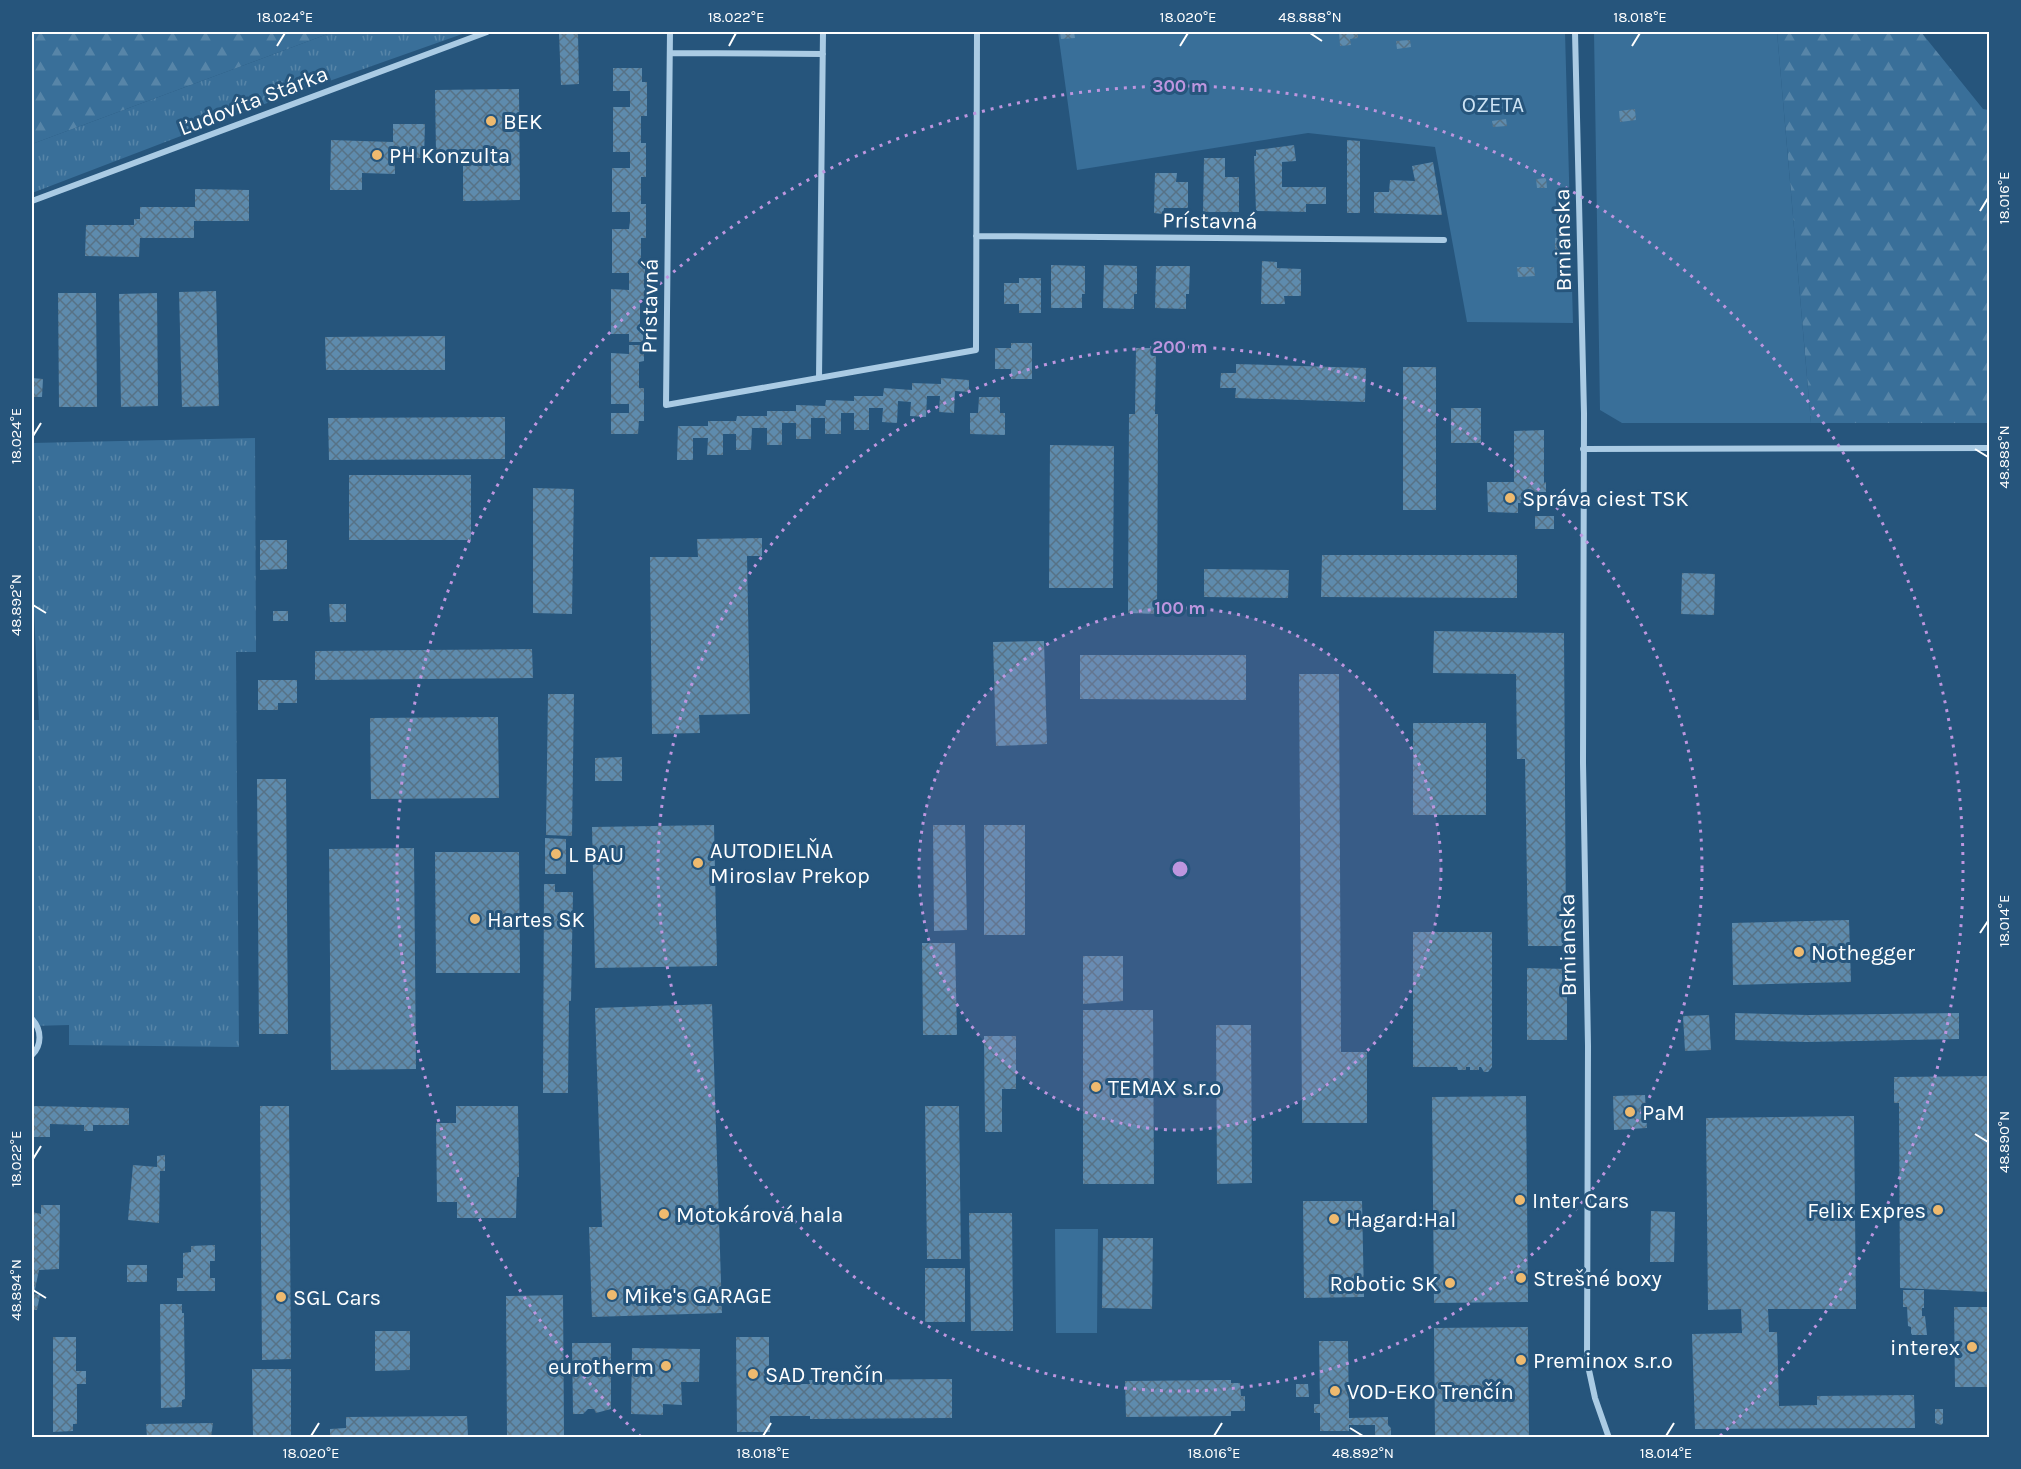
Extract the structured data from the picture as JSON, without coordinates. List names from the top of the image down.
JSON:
{
  "streets": {
    "street": ["Ľudovíta Stárka", "Prístavná", "Brnianska"]
  },
  "parks": ["OZETA"],
  "places": [
    "BEK",
    "PH Konzulta",
    "Správa ciest TSK",
    "L BAU",
    "AUTODIELŇA Miroslav Prekop",
    "Hartes SK",
    "Nothegger",
    "TEMAX s.r.o",
    "PaM",
    "Inter Cars",
    "Felix Expres",
    "Motokárová hala",
    "Hagard:Hal",
    "Strešné boxy",
    "Robotic SK",
    "Mike's GARAGE",
    "SGL Cars",
    "interex",
    "Preminox s.r.o",
    "eurotherm",
    "SAD Trenčín",
    "VOD-EKO Trenčín"
  ],
  "coordinates": [
    "18.024°E",
    "18.022°E",
    "18.020°E",
    "48.888°N",
    "18.018°E",
    "18.016°E",
    "48.892°N",
    "18.014°E",
    "48.890°N",
    "48.894°N"
  ],
  "rings": ["300 m", "200 m", "100 m"]
}
